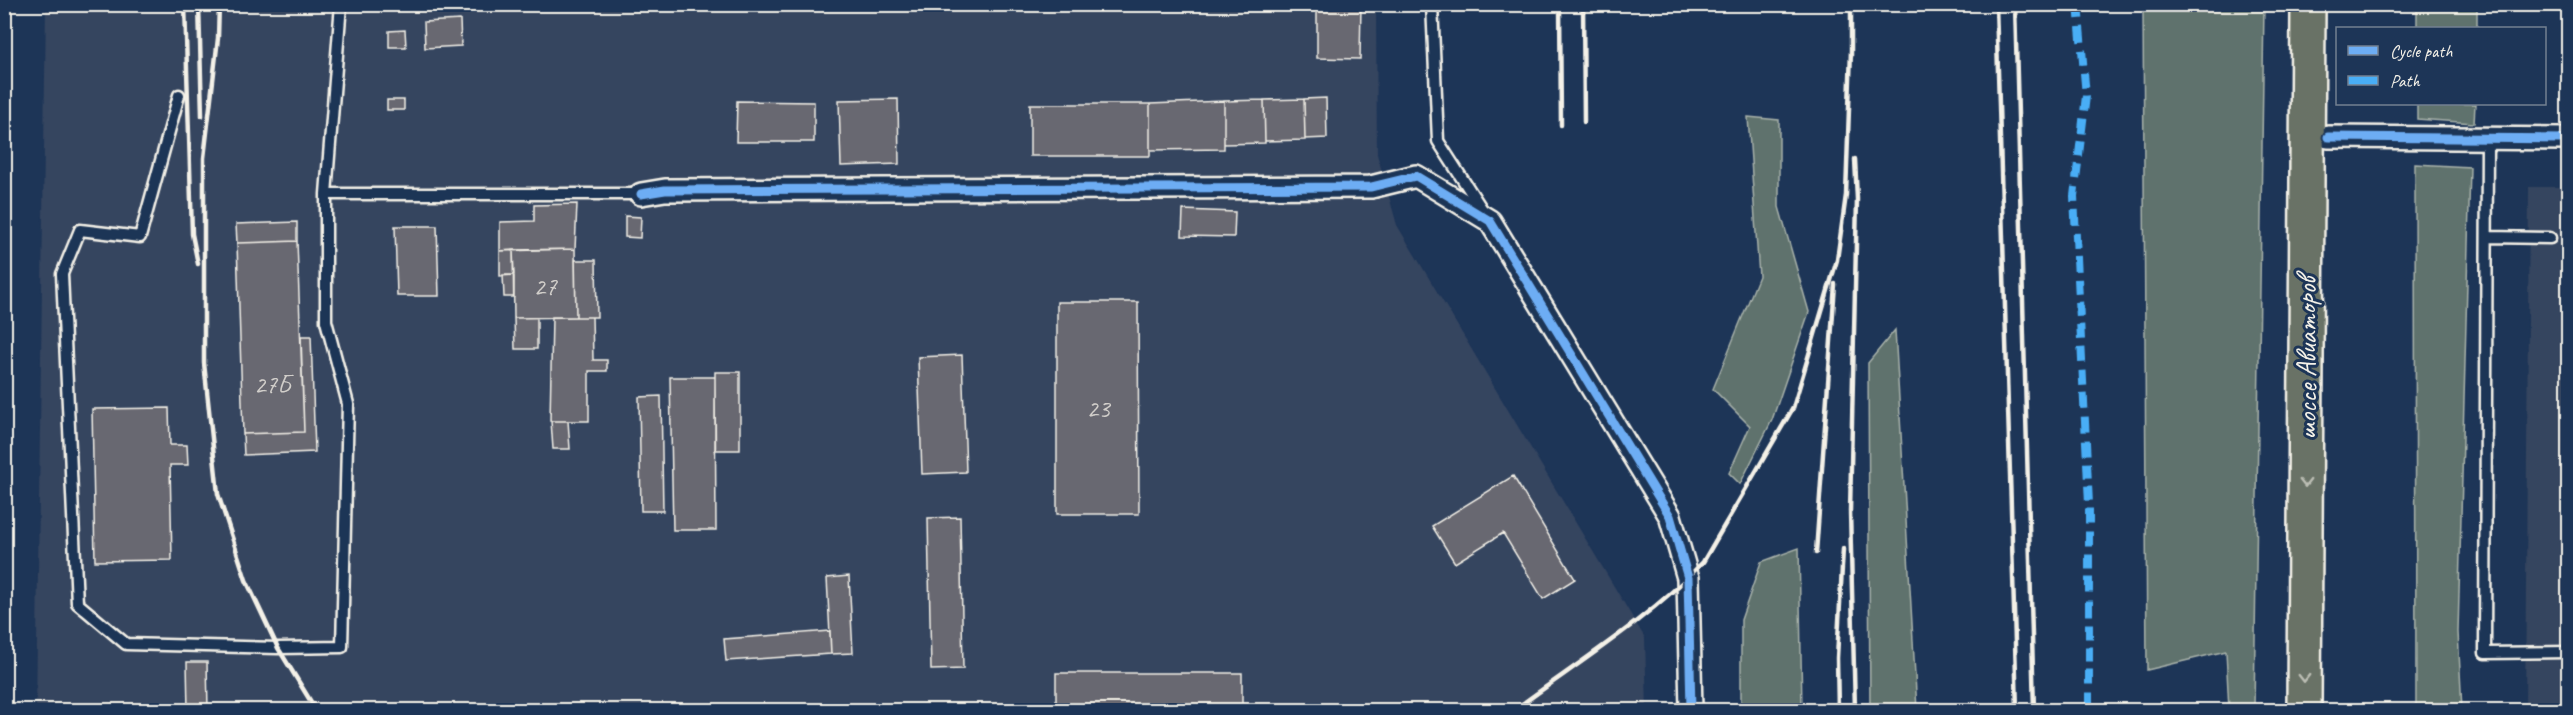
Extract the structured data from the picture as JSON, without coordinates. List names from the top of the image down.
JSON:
{
  "streets": {
    "main road": ["шоссе Авиаторов"]
  },
  "house_numbers": ["27", "27Б", "23"],
  "legend": ["Cycle path", "Path"]
}
